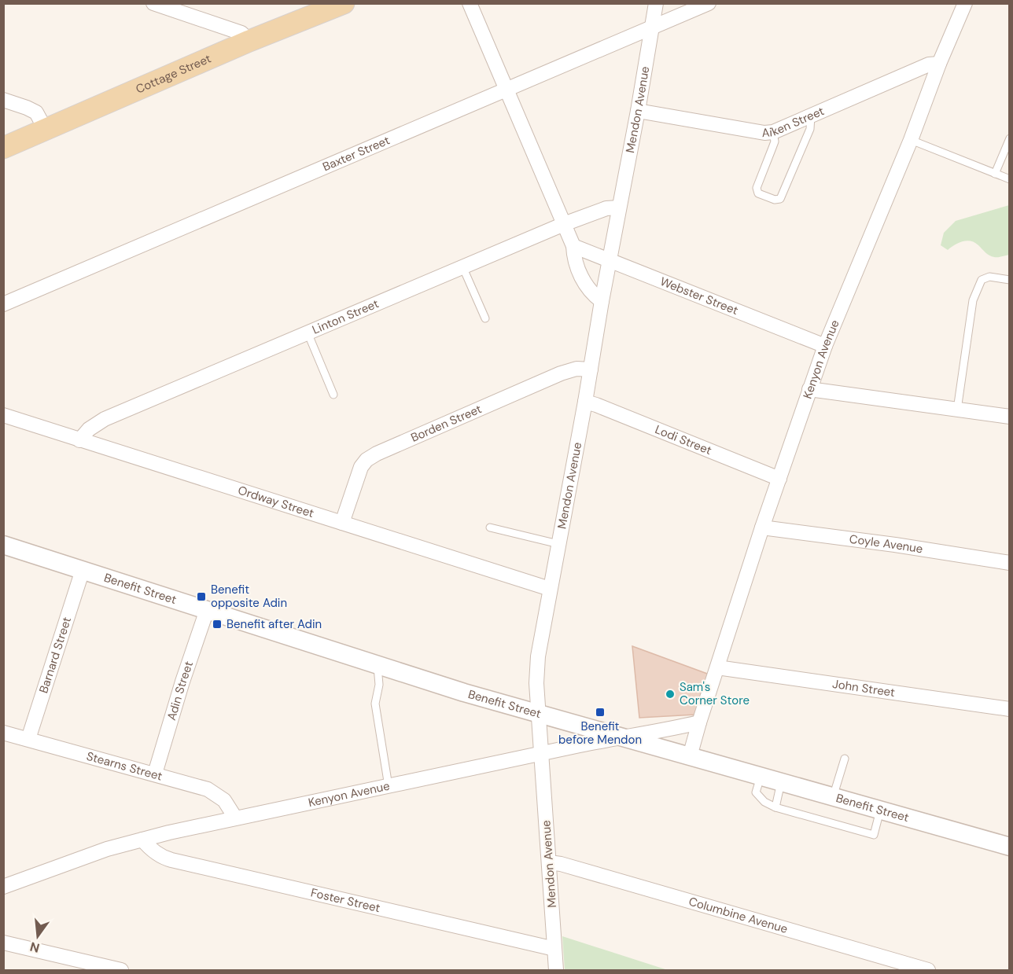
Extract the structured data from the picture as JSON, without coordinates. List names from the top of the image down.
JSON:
{
  "streets": {
    "main road": ["Cottage Street"],
    "street": [
      "Mendon Avenue",
      "Aiken Street",
      "Baxter Street",
      "Webster Street",
      "Linton Street",
      "Kenyon Avenue",
      "Borden Street",
      "Lodi Street",
      "Ordway Street",
      "Coyle Avenue",
      "Benefit Street",
      "Barnard Street",
      "John Street",
      "Adin Street",
      "Stearns Street",
      "Foster Street",
      "Columbine Avenue"
    ]
  },
  "crossings": [
    ["Mendon Avenue", "Aiken Street"],
    ["Mendon Avenue", "Baxter Street"],
    ["Mendon Avenue", "Webster Street"],
    ["Mendon Avenue", "Linton Street"],
    ["Mendon Avenue", "Kenyon Avenue"],
    ["Mendon Avenue", "Borden Street"],
    ["Mendon Avenue", "Lodi Street"],
    ["Mendon Avenue", "Ordway Street"],
    ["Mendon Avenue", "Benefit Street"],
    ["Mendon Avenue", "Foster Street"],
    ["Mendon Avenue", "Columbine Avenue"],
    ["Aiken Street", "Kenyon Avenue"],
    ["Webster Street", "Kenyon Avenue"],
    ["Linton Street", "Ordway Street"],
    ["Kenyon Avenue", "Lodi Street"],
    ["Kenyon Avenue", "Coyle Avenue"],
    ["Kenyon Avenue", "Benefit Street"],
    ["Kenyon Avenue", "John Street"],
    ["Kenyon Avenue", "Stearns Street"],
    ["Kenyon Avenue", "Foster Street"],
    ["Borden Street", "Ordway Street"],
    ["Benefit Street", "Barnard Street"],
    ["Benefit Street", "Adin Street"],
    ["Barnard Street", "Stearns Street"],
    ["Adin Street", "Stearns Street"]
  ],
  "places": {
    "transit": ["Benefit opposite Adin", "Benefit after Adin", "Benefit before Mendon"],
    "other": ["Sam's Corner Store"]
  },
  "north": "bottom"
}
